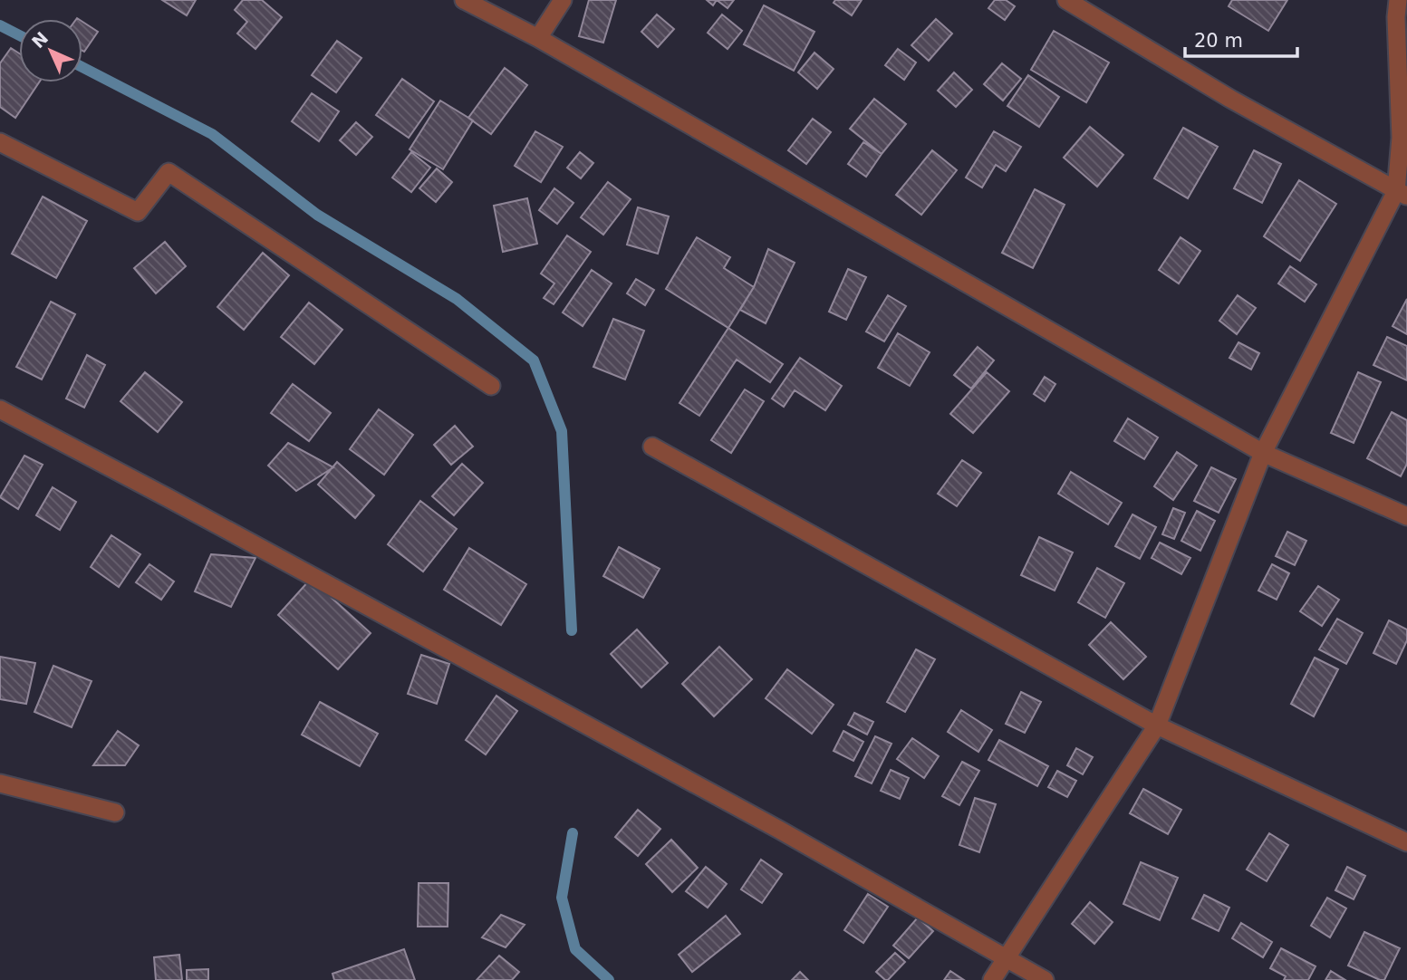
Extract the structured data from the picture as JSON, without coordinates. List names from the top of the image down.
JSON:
{
  "scale_bar": "20 m",
  "north": "top left"
}
